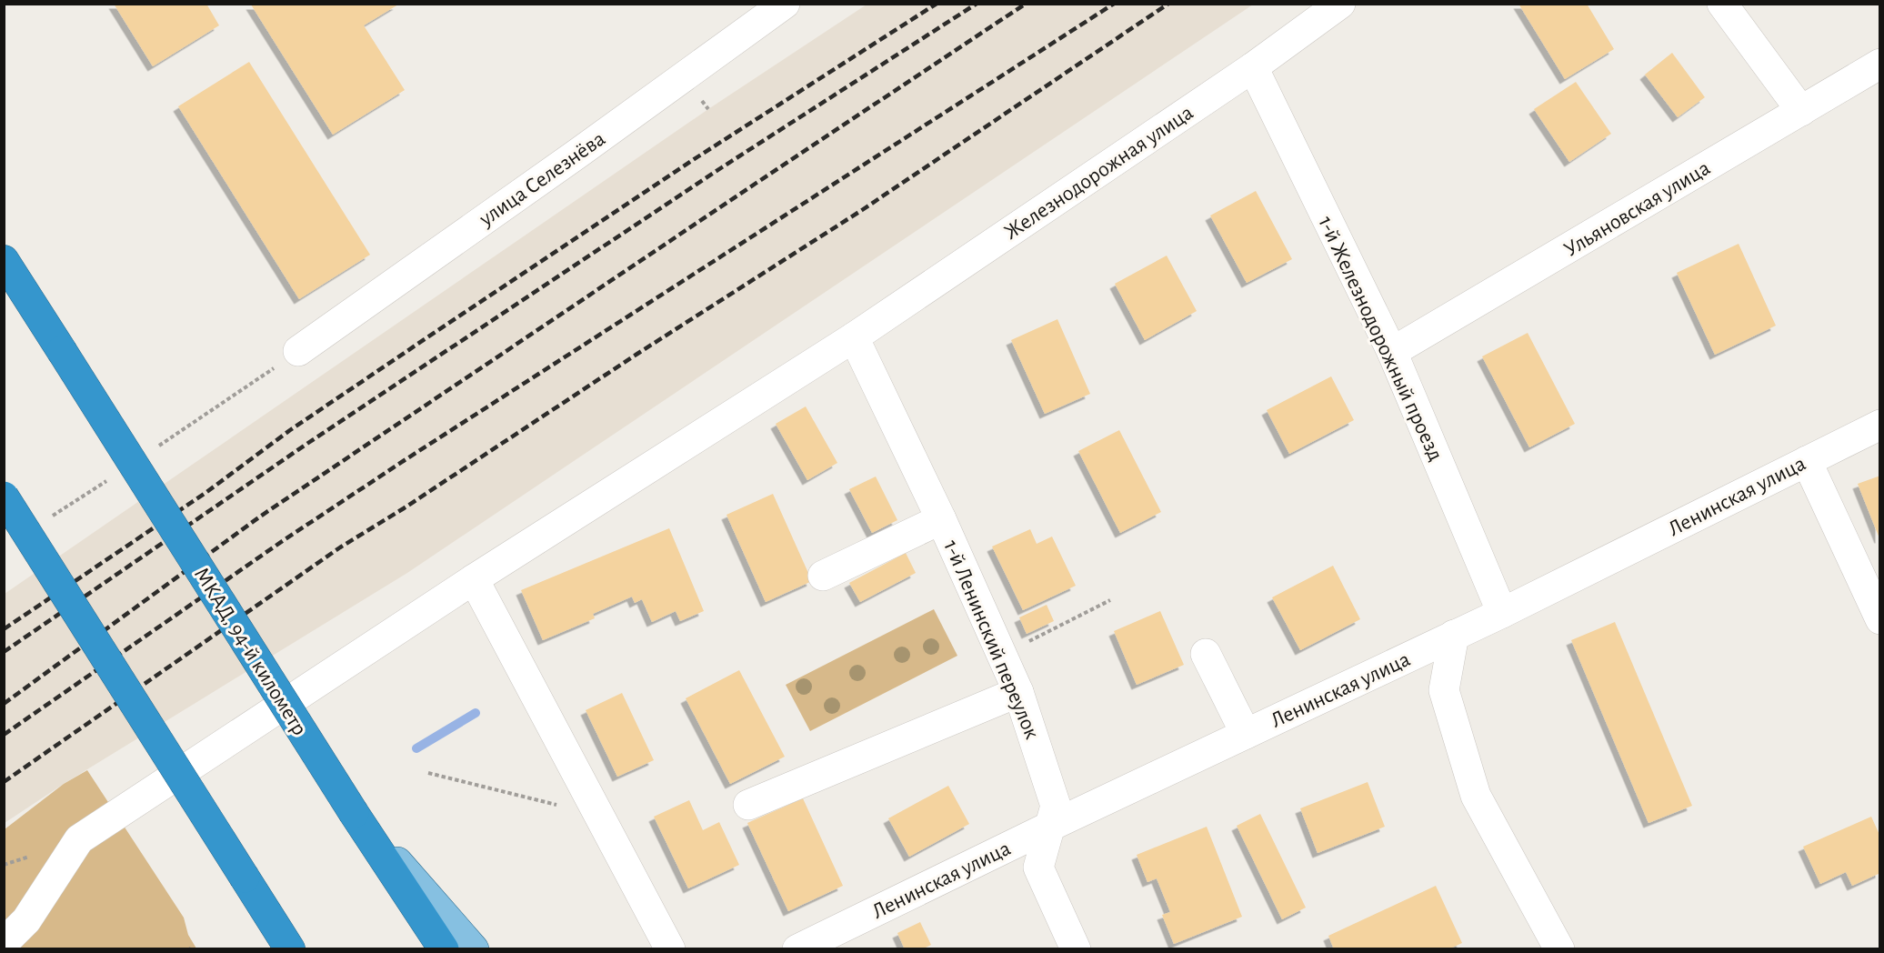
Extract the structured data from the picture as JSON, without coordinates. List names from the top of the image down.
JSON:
{
  "streets": {
    "highway": ["МКАД, 94-й километр"],
    "street": [
      "Железнодорожная улица",
      "улица Селезнёва",
      "Ульяновская улица",
      "1-й Железнодорожный проезд",
      "Ленинская улица",
      "1-й Ленинский переулок"
    ]
  },
  "crossings": [
    ["Железнодорожная улица", "1-й Железнодорожный проезд"],
    ["Железнодорожная улица", "1-й Ленинский переулок"],
    ["Ульяновская улица", "1-й Железнодорожный проезд"],
    ["1-й Железнодорожный проезд", "Ленинская улица"],
    ["Ленинская улица", "1-й Ленинский переулок"]
  ]
}
